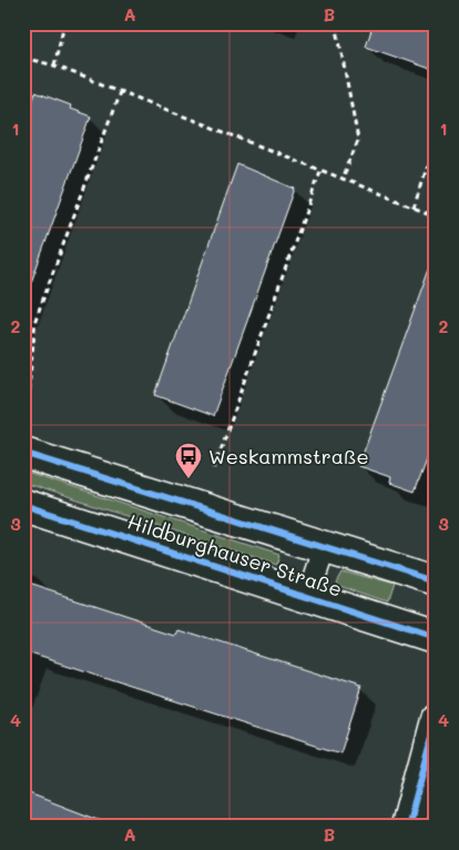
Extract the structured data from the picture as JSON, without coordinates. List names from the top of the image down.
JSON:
{
  "streets": {
    "main road": ["Hildburghauser Straße"]
  },
  "places": {
    "bus stop": ["Weskammstraße"]
  },
  "grid": {
    "columns": ["A", "B"],
    "rows": [
      "1",
      "2",
      "3",
      "4"
    ]
  }
}
